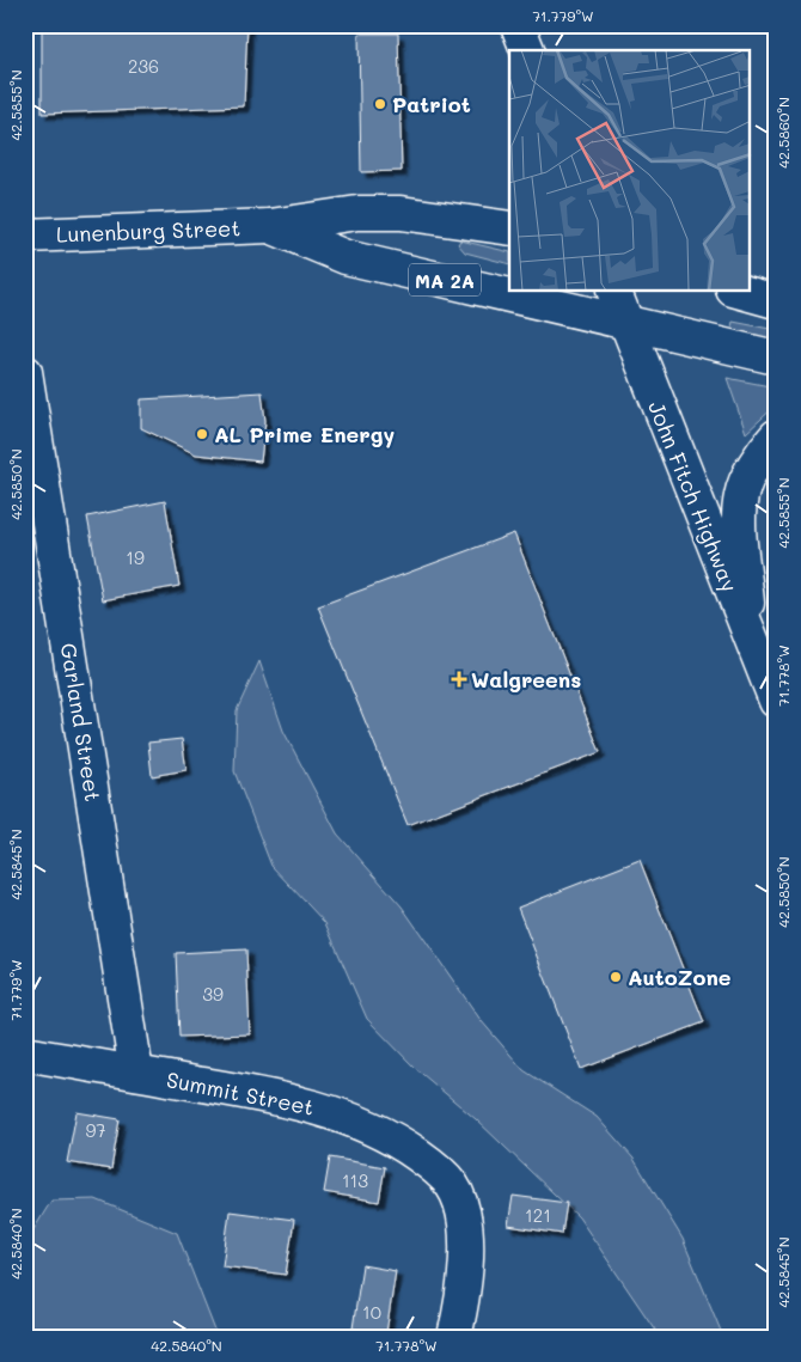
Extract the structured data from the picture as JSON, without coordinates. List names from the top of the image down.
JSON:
{
  "streets": {
    "main road": [
      "Lunenburg Street",
      "MA 2A",
      "John Fitch Highway",
      "Garland Street",
      "Summit Street"
    ]
  },
  "crossings": [
    ["Lunenburg Street", "John Fitch Highway"],
    ["Garland Street", "Summit Street"]
  ],
  "places": {
    "other": ["Patriot", "AL Prime Energy", "AutoZone"],
    "health": ["Walgreens"]
  },
  "house_numbers": [
    "236",
    "19",
    "39",
    "97",
    "113",
    "121",
    "10"
  ],
  "coordinates": [
    "71.779°W",
    "42.5855°N",
    "42.5860°N",
    "42.5850°N",
    "71.778°W",
    "42.5845°N",
    "42.5840°N"
  ]
}
